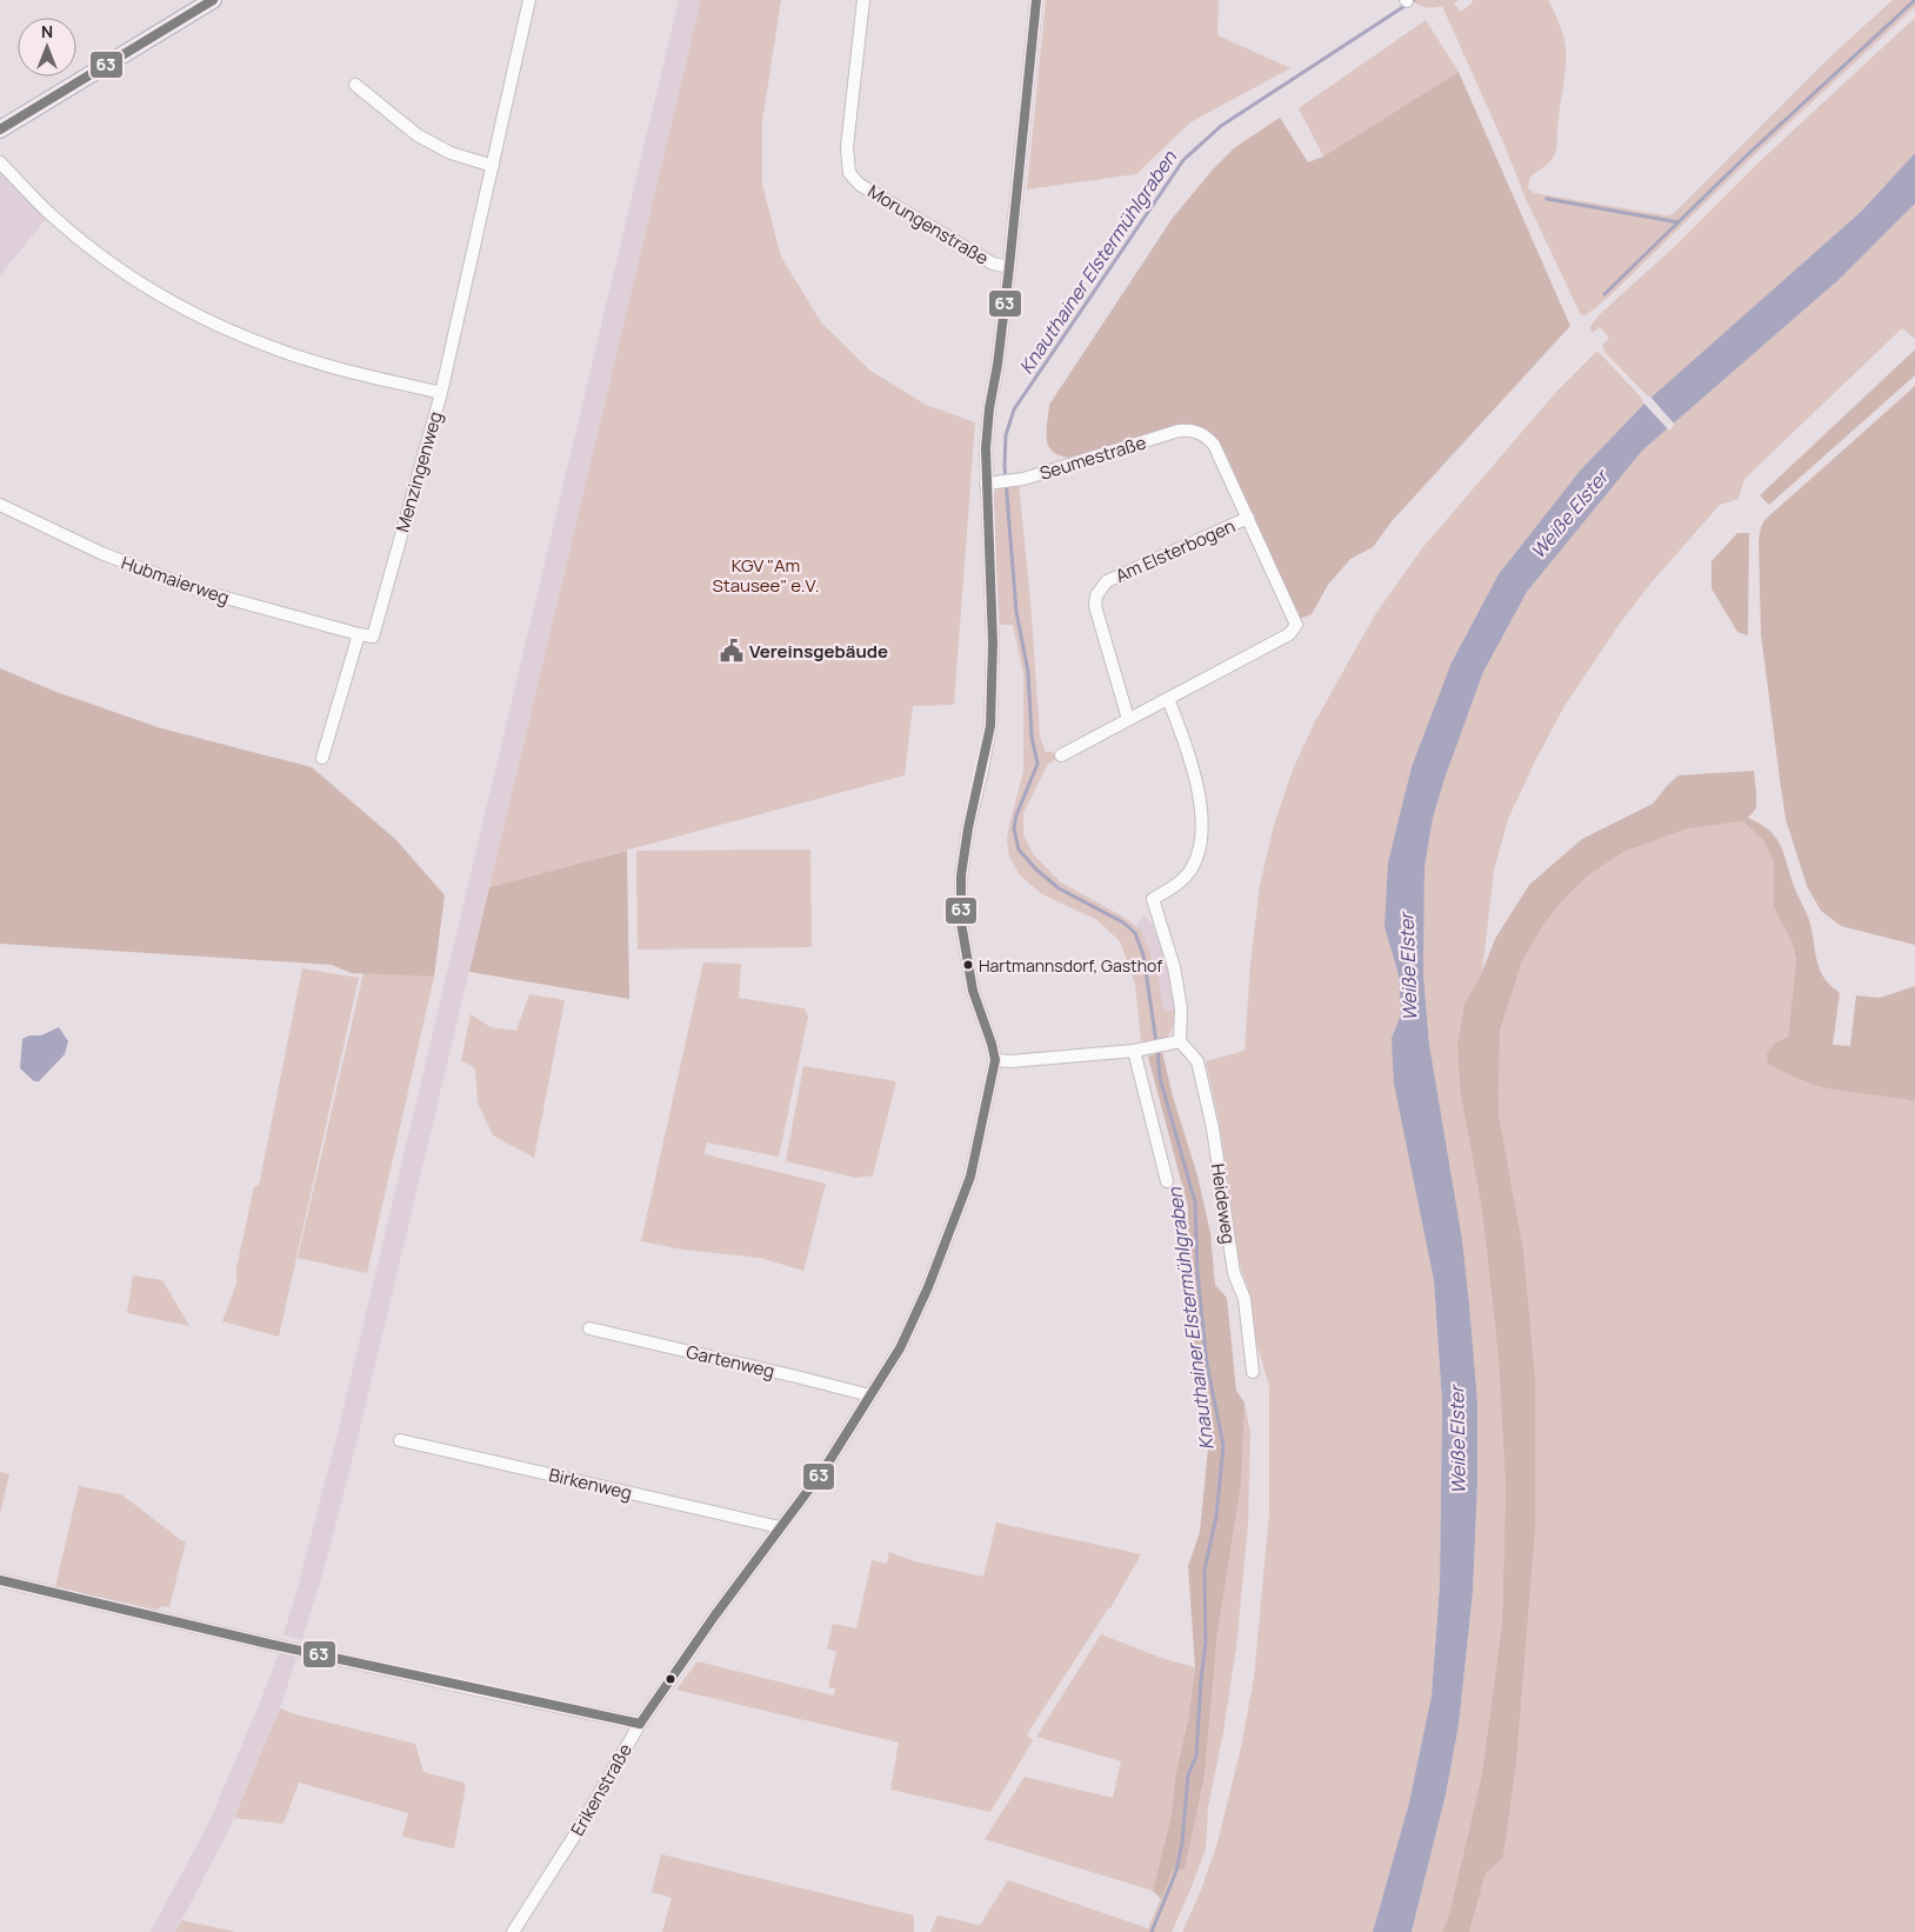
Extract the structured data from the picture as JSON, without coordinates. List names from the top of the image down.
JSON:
{
  "streets": {
    "street": [
      "Morungenstraße",
      "Seumestraße",
      "Menzingenweg",
      "Am Elsterbogen",
      "Hubmaierweg",
      "Heideweg",
      "Gartenweg",
      "Birkenweg",
      "Erikenstraße"
    ]
  },
  "crossings": [
    ["Seumestraße", "Am Elsterbogen"],
    ["Seumestraße", "Erikenstraße"],
    ["Menzingenweg", "Hubmaierweg"],
    ["Gartenweg", "Erikenstraße"],
    ["Birkenweg", "Erikenstraße"]
  ],
  "water": ["Knauthainer Elstermühlgraben", "Weiße Elster"],
  "parks": ["KGV \"Am Stausee\" e.V."],
  "places": {
    "public building": ["Vereinsgebäude"],
    "other": ["Hartmannsdorf, Gasthof"]
  },
  "lines": ["transit line 63"],
  "north": "top"
}
